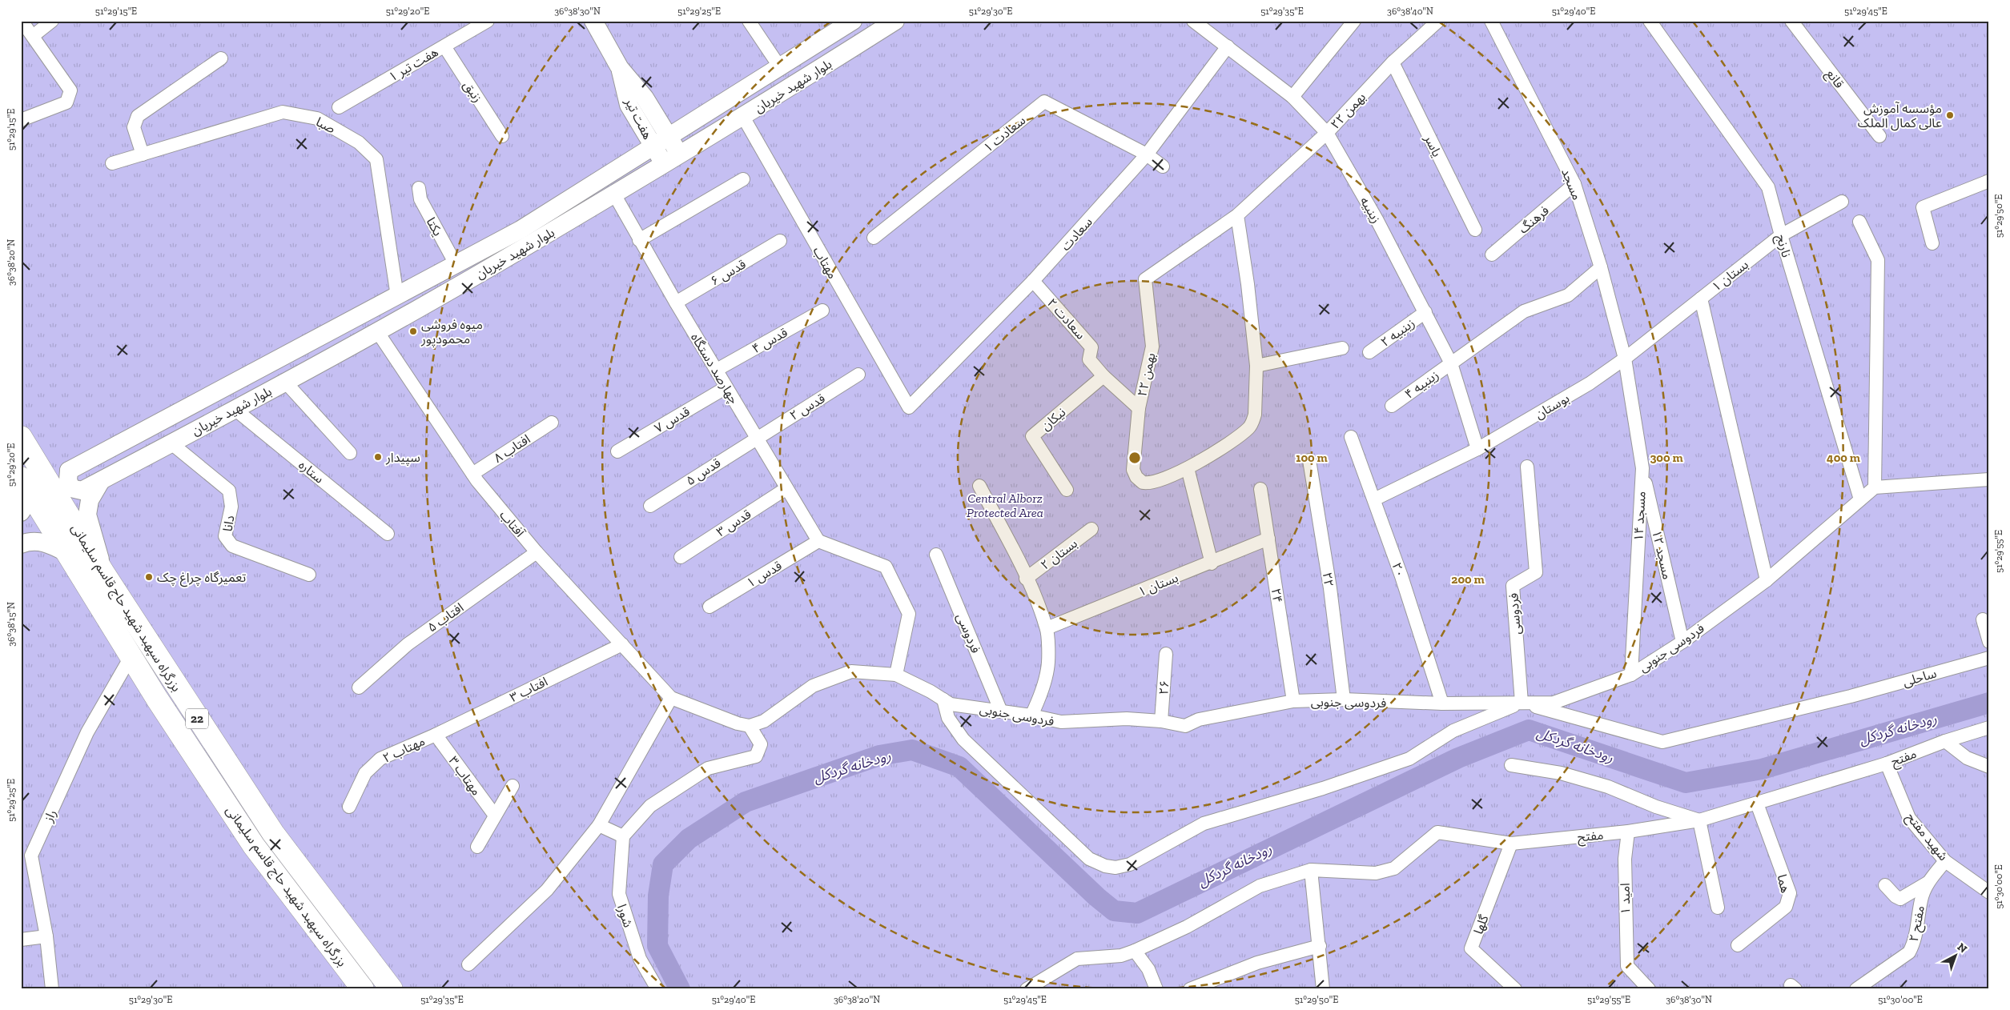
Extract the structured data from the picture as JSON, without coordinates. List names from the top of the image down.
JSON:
{
  "streets": {
    "highway": ["بزرگراه سپهبد شهید حاج قاسم سلیمانی", "22"],
    "main road": ["بلوار شهید خیریان", "هفت تیر"],
    "street": [
      "هفت تیر ۱",
      "قانع",
      "زنبق",
      "۲۲ بهمن",
      "صبا",
      "سعادت ۱",
      "یاسر",
      "مسجد",
      "زینبیه",
      "فرهنگ",
      "یکتا",
      "سعادت",
      "نارنج",
      "مهتاب",
      "قدس ۶",
      "بستان ۱",
      "سعادت ۲",
      "زینبیه ۲",
      "قدس ۴",
      "چهارصد دستگاه",
      "زینبیه ۴",
      "بوستان",
      "قدس ۲",
      "نیکان",
      "قدس ۷",
      "افتاب ۸",
      "ستاره",
      "قدس ۵",
      "مسجد ۱۴",
      "قدس ۳",
      "دانا",
      "آفتاب",
      "بستان ۲",
      "مسجد ۱۲",
      "۲۰",
      "قدس ۱",
      "۲۲",
      "۲۴",
      "فردوسی",
      "افتاب ۵",
      "فردوسی جنوبی",
      "ساحلی",
      "۲۶",
      "افتاب ۳",
      "مهتاب ۲",
      "مفتح",
      "مهتاب ۳",
      "راز",
      "شهید مفتح",
      "هما",
      "امید ۱",
      "شورا",
      "مفتح ۲",
      "گلها"
    ]
  },
  "crossings": [
    ["هفت تیر ۱", "زنبق"],
    ["بلوار شهید خیریان", "هفت تیر"],
    ["بلوار شهید خیریان", "صبا"],
    ["بلوار شهید خیریان", "یکتا"],
    ["بلوار شهید خیریان", "مهتاب"],
    ["بلوار شهید خیریان", "چهارصد دستگاه"],
    ["بلوار شهید خیریان", "ستاره"],
    ["بلوار شهید خیریان", "دانا"],
    ["بلوار شهید خیریان", "آفتاب"],
    ["۲۲ بهمن", "یاسر"],
    ["۲۲ بهمن", "زینبیه"],
    ["سعادت ۱", "سعادت"],
    ["مسجد", "فرهنگ"],
    ["مسجد", "بستان ۱"],
    ["مسجد", "زینبیه ۴"],
    ["مسجد", "بوستان"],
    ["مسجد", "مسجد ۱۴"],
    ["زینبیه", "سعادت"],
    ["زینبیه", "زینبیه ۲"],
    ["زینبیه", "زینبیه ۴"],
    ["زینبیه", "بوستان"],
    ["سعادت", "مهتاب"],
    ["سعادت", "سعادت ۲"],
    ["نارنج", "بستان ۱"],
    ["نارنج", "فردوسی جنوبی"],
    ["قدس ۶", "چهارصد دستگاه"],
    ["بستان ۱", "بوستان"],
    ["بستان ۱", "مسجد ۱۴"],
    ["بستان ۱", "۲۴"],
    ["سعادت ۲", "نیکان"],
    ["قدس ۴", "چهارصد دستگاه"],
    ["چهارصد دستگاه", "قدس ۲"],
    ["چهارصد دستگاه", "قدس ۷"],
    ["چهارصد دستگاه", "قدس ۵"],
    ["چهارصد دستگاه", "قدس ۳"],
    ["چهارصد دستگاه", "قدس ۱"],
    ["بوستان", "مسجد ۱۴"],
    ["بوستان", "۲۰"],
    ["قدس ۲", "قدس ۵"],
    ["افتاب ۸", "آفتاب"],
    ["مسجد ۱۴", "مسجد ۱۲"],
    ["مسجد ۱۴", "فردوسی جنوبی"],
    ["آفتاب", "افتاب ۵"],
    ["آفتاب", "افتاب ۳"],
    ["مسجد ۱۲", "فردوسی جنوبی"],
    ["۲۰", "فردوسی جنوبی"],
    ["۲۲", "فردوسی جنوبی"],
    ["۲۴", "فردوسی جنوبی"],
    ["بزرگراه سپهبد شهید حاج قاسم سلیمانی", "راز"],
    ["فردوسی", "فردوسی جنوبی"],
    ["فردوسی", "ساحلی"],
    ["فردوسی جنوبی", "ساحلی"],
    ["فردوسی جنوبی", "۲۶"],
    ["افتاب ۳", "مهتاب ۲"],
    ["افتاب ۳", "مهتاب ۳"],
    ["مهتاب ۲", "مهتاب ۳"],
    ["مفتح", "شهید مفتح"],
    ["مفتح", "هما"],
    ["مفتح", "امید ۱"],
    ["مفتح", "گلها"],
    ["شهید مفتح", "مفتح ۲"]
  ],
  "water": ["رودخانه گردکل"],
  "parks": ["Central Alborz Protected Area"],
  "places": [
    "مؤسسه آموزش عالی کمال الملک",
    "میوه فروشی محمودپور",
    "سپیدار",
    "تعمیرگاه چراغ چک"
  ],
  "north": "top right",
  "coordinates": [
    "51°29'15\"E",
    "51°29'20\"E",
    "36°38'30\"N",
    "51°29'25\"E",
    "51°29'30\"E",
    "51°29'35\"E",
    "36°38'40\"N",
    "51°29'40\"E",
    "51°29'45\"E",
    "51°29'50\"E",
    "36°38'20\"N",
    "51°29'55\"E",
    "36°38'15\"N",
    "51°30'00\"E"
  ],
  "rings": [
    "100 m",
    "300 m",
    "400 m",
    "200 m"
  ]
}
